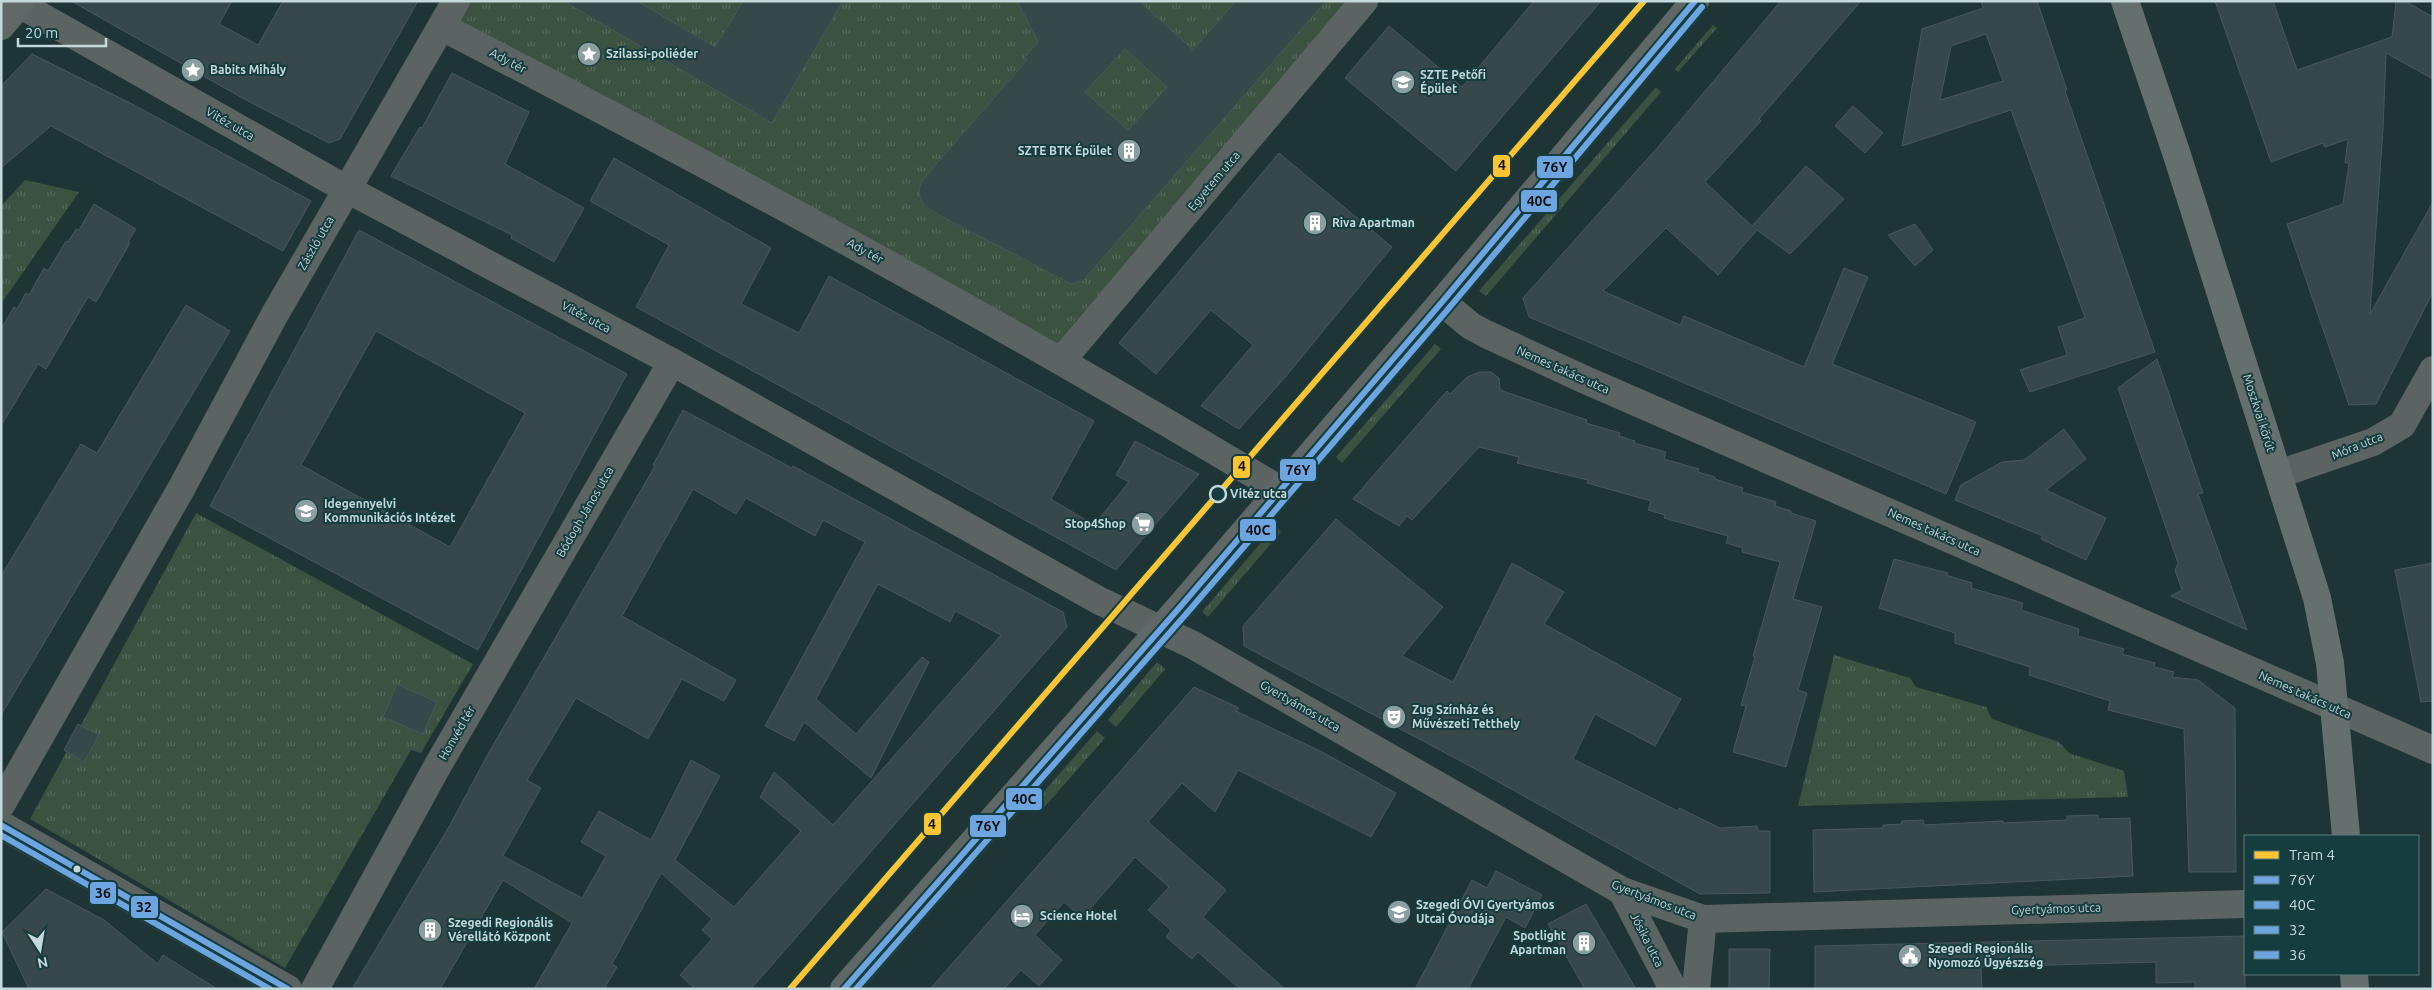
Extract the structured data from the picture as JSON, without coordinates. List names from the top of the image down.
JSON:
{
  "streets": {
    "main road": ["Moszkvai körút"],
    "street": [
      "Ady tér",
      "Vitéz utca",
      "Egyetem utca",
      "Zászló utca",
      "Nemes takács utca",
      "Móra utca",
      "Bódogh János utca",
      "Gyertyámos utca",
      "Honvéd tér",
      "Jósika utca"
    ]
  },
  "crossings": [
    ["Ady tér", "Egyetem utca"],
    ["Ady tér", "Zászló utca"],
    ["Vitéz utca", "Zászló utca"],
    ["Vitéz utca", "Bódogh János utca"],
    ["Vitéz utca", "Gyertyámos utca"],
    ["Nemes takács utca", "Moszkvai körút"],
    ["Moszkvai körút", "Móra utca"],
    ["Bódogh János utca", "Honvéd tér"],
    ["Gyertyámos utca", "Jósika utca"]
  ],
  "places": {
    "place": ["Szilassi-poliéder", "Babits Mihály"],
    "school or university": ["SZTE Petőfi Épület", "Idegennyelvi Kommunikációs Intézet", "Szegedi ÓVI Gyertyámos Utcai Óvodája"],
    "building": [
      "SZTE BTK Épület",
      "Riva Apartman",
      "Szegedi Regionális Vérellátó Központ",
      "Spotlight Apartman"
    ],
    "other": ["Vitéz utca"],
    "supermarket": ["Stop4Shop"],
    "theatre": ["Zug Színház és Művészeti Tetthely"],
    "hotel": ["Science Hotel"],
    "public building": ["Szegedi Regionális Nyomozó Ügyészség"]
  },
  "lines": [
    "tram line 4",
    "transit line 76Y",
    "transit line 40C",
    "transit line 32",
    "transit line 36"
  ],
  "legend": [
    "Tram 4",
    "76Y",
    "40C",
    "32",
    "36"
  ],
  "scale_bar": "20 m",
  "north": "bottom"
}
